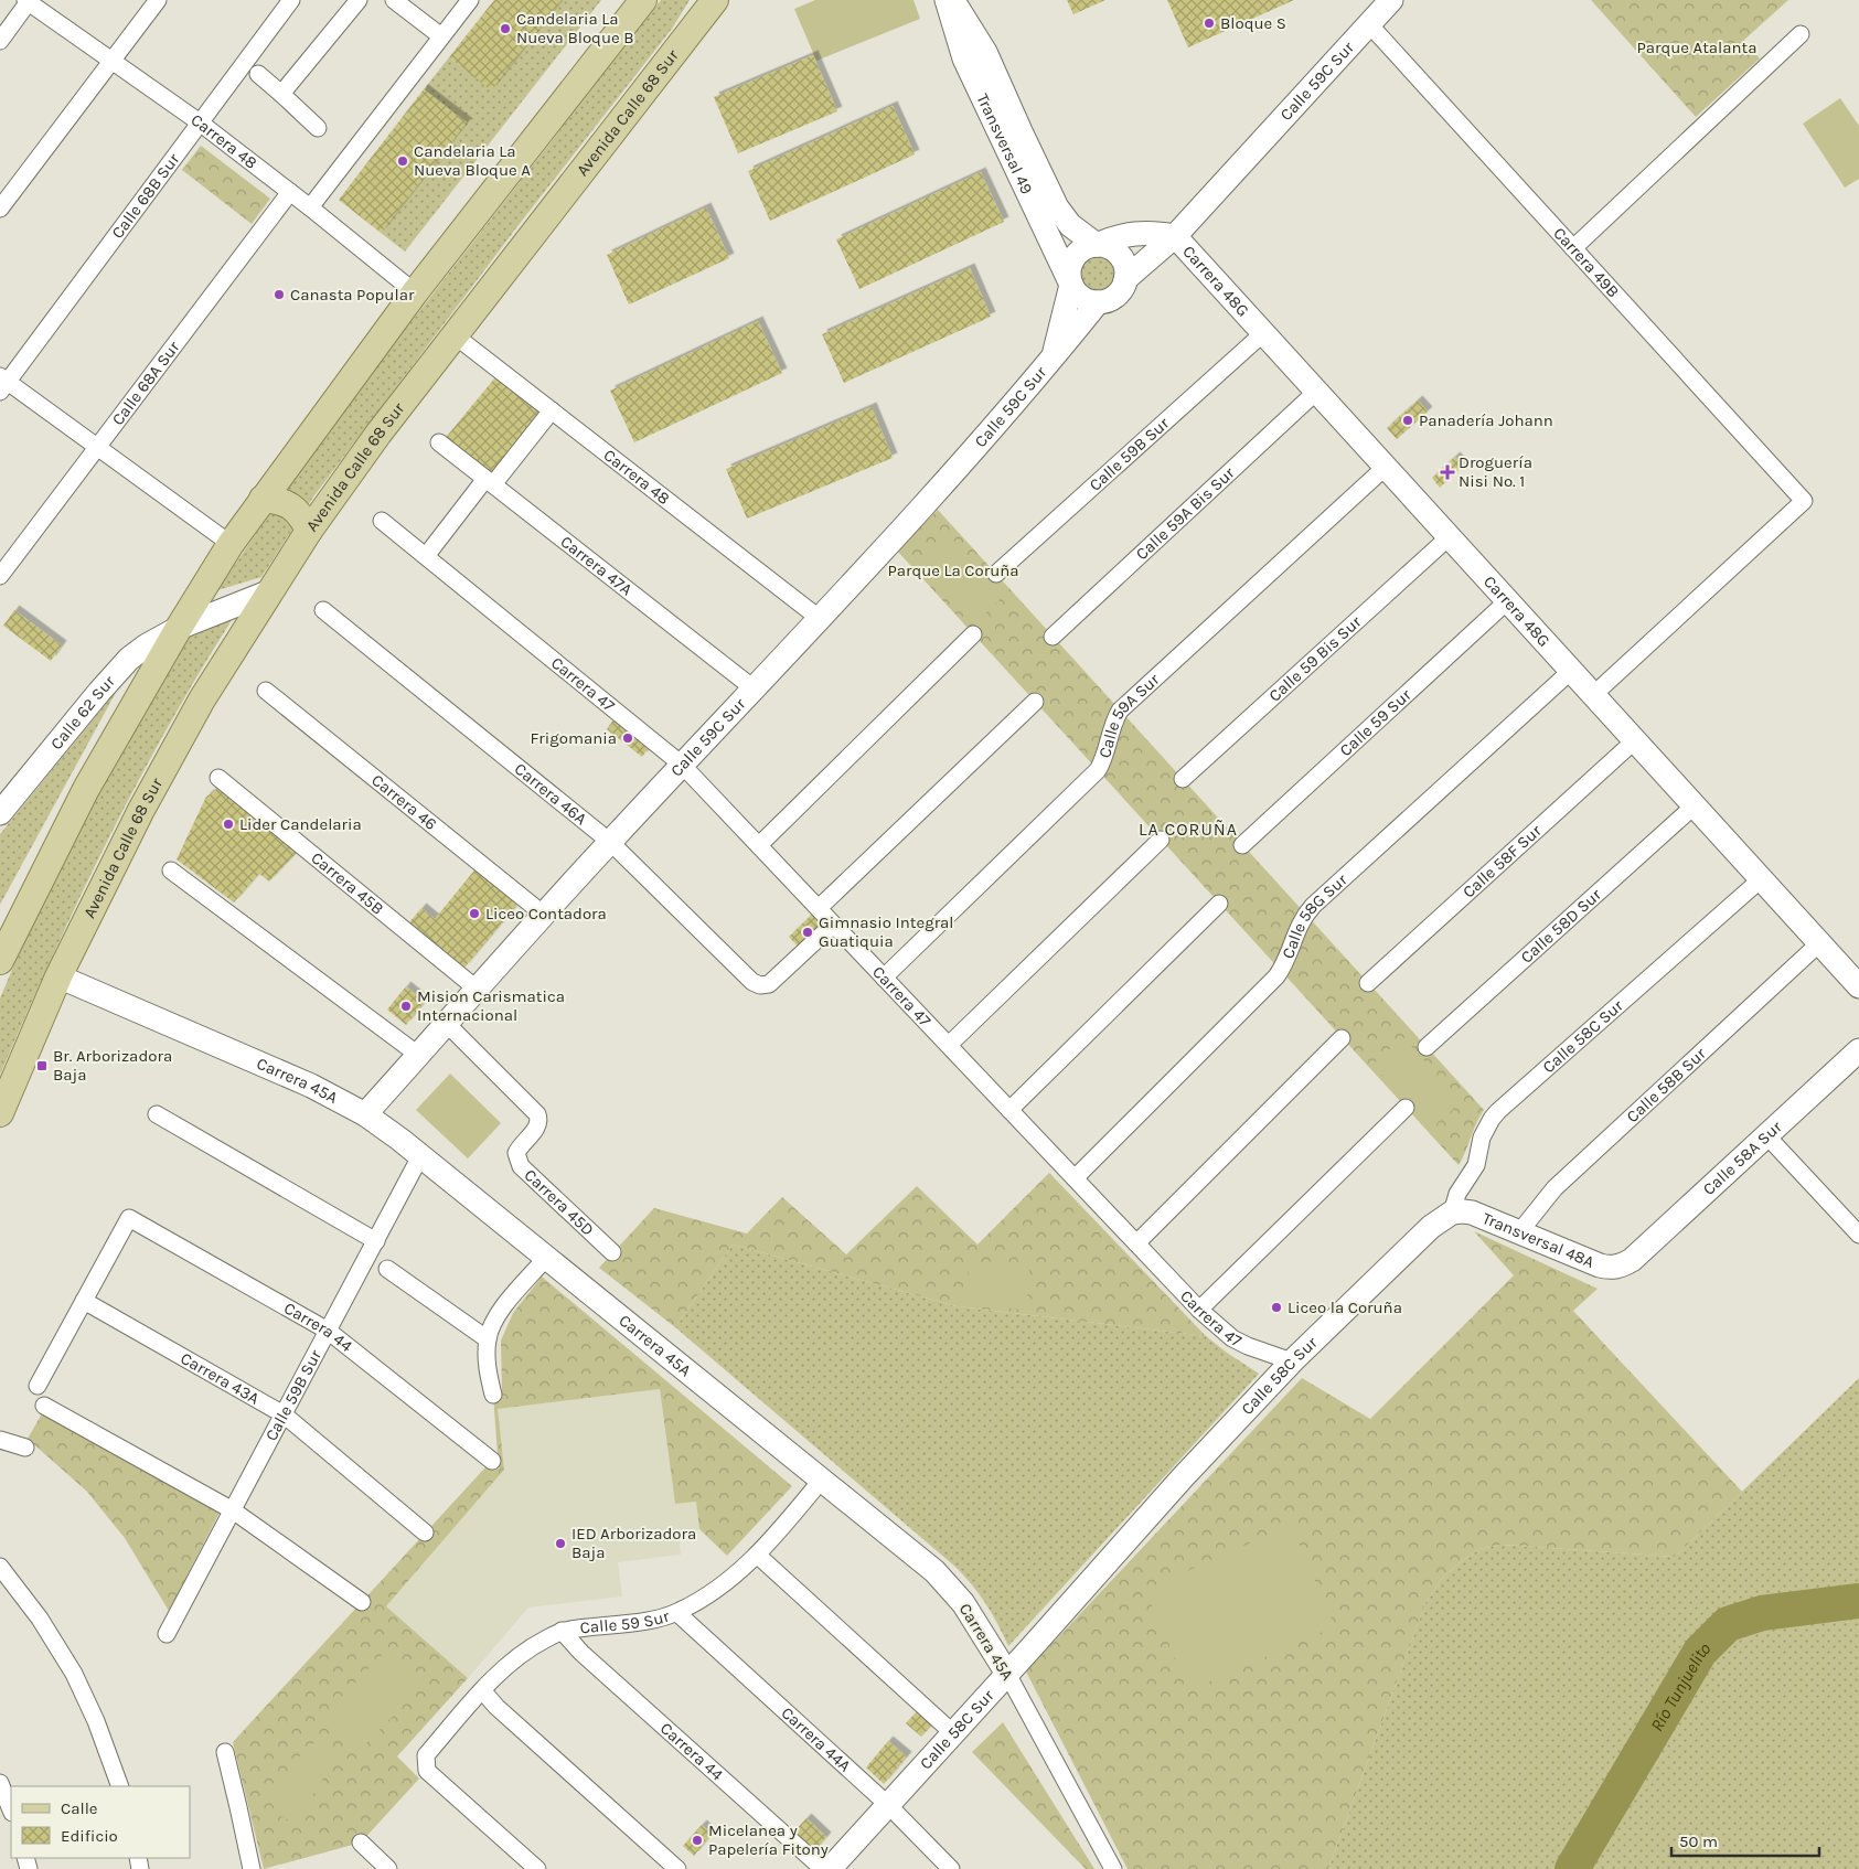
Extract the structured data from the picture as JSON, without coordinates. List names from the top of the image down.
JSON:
{
  "streets": {
    "main road": ["Avenida Calle 68 Sur"],
    "street": [
      "Calle 59C Sur",
      "Carrera 48",
      "Transversal 49",
      "Calle 68B Sur",
      "Carrera 49B",
      "Carrera 48G",
      "Calle 68A Sur",
      "Calle 59B Sur",
      "Calle 59A Bis Sur",
      "Carrera 47A",
      "Calle 59 Bis Sur",
      "Carrera 47",
      "Calle 62 Sur",
      "Calle 59A Sur",
      "Calle 59 Sur",
      "Carrera 46A",
      "Carrera 46",
      "Calle 58F Sur",
      "Carrera 45B",
      "Calle 58G Sur",
      "Calle 58D Sur",
      "Calle 58C Sur",
      "Carrera 45A",
      "Calle 58B Sur",
      "Calle 58A Sur",
      "Carrera 45D",
      "Transversal 48A",
      "Carrera 44",
      "Carrera 43A",
      "Carrera 44A"
    ]
  },
  "crossings": [
    ["Calle 59C Sur", "Carrera 48"],
    ["Calle 59C Sur", "Transversal 49"],
    ["Calle 59C Sur", "Carrera 49B"],
    ["Calle 59C Sur", "Carrera 48G"],
    ["Calle 59C Sur", "Carrera 47A"],
    ["Calle 59C Sur", "Carrera 47"],
    ["Calle 59C Sur", "Carrera 46A"],
    ["Calle 59C Sur", "Carrera 46"],
    ["Calle 59C Sur", "Carrera 45B"],
    ["Calle 59C Sur", "Carrera 45A"],
    ["Calle 59C Sur", "Carrera 45D"],
    ["Avenida Calle 68 Sur", "Carrera 48"],
    ["Avenida Calle 68 Sur", "Calle 62 Sur"],
    ["Avenida Calle 68 Sur", "Carrera 45A"],
    ["Carrera 48", "Calle 68B Sur"],
    ["Carrera 48", "Calle 68A Sur"],
    ["Carrera 49B", "Carrera 48G"],
    ["Carrera 48G", "Calle 59B Sur"],
    ["Carrera 48G", "Calle 59A Bis Sur"],
    ["Carrera 48G", "Calle 59 Bis Sur"],
    ["Carrera 48G", "Calle 59A Sur"],
    ["Carrera 48G", "Calle 59 Sur"],
    ["Carrera 48G", "Calle 58F Sur"],
    ["Carrera 48G", "Calle 58G Sur"],
    ["Carrera 48G", "Calle 58D Sur"],
    ["Carrera 48G", "Calle 58C Sur"],
    ["Carrera 48G", "Calle 58B Sur"],
    ["Calle 59B Sur", "Carrera 45A"],
    ["Calle 59B Sur", "Carrera 44"],
    ["Calle 59B Sur", "Carrera 43A"],
    ["Carrera 47", "Calle 59A Sur"],
    ["Carrera 47", "Carrera 46A"],
    ["Carrera 47", "Calle 58G Sur"],
    ["Carrera 47", "Calle 58C Sur"],
    ["Calle 59 Sur", "Carrera 45A"],
    ["Calle 59 Sur", "Carrera 44"],
    ["Calle 59 Sur", "Carrera 44A"],
    ["Calle 58C Sur", "Carrera 45A"],
    ["Calle 58C Sur", "Transversal 48A"],
    ["Calle 58C Sur", "Carrera 44A"],
    ["Calle 58B Sur", "Transversal 48A"],
    ["Calle 58A Sur", "Transversal 48A"],
    ["Carrera 44", "Carrera 43A"]
  ],
  "districts": ["LA CORUÑA"],
  "water": ["Río Tunjuelito"],
  "parks": ["Parque Atalanta", "Parque La Coruña"],
  "places": {
    "other": [
      "Bloque S",
      "Candelaria La Nueva Bloque B",
      "Candelaria La Nueva Bloque A",
      "Canasta Popular",
      "Panadería Johann",
      "Frigomania",
      "Lider Candelaria",
      "Liceo Contadora",
      "Gimnasio Integral Guatiquia",
      "Mision Carismatica Internacional",
      "Liceo la Coruña",
      "IED Arborizadora Baja",
      "Micelanea y Papelería Fitony"
    ],
    "health": ["Droguería Nisi No. 1"],
    "transit": ["Br. Arborizadora Baja"]
  },
  "legend": ["Calle", "Edificio"],
  "scale_bar": "50 m"
}
